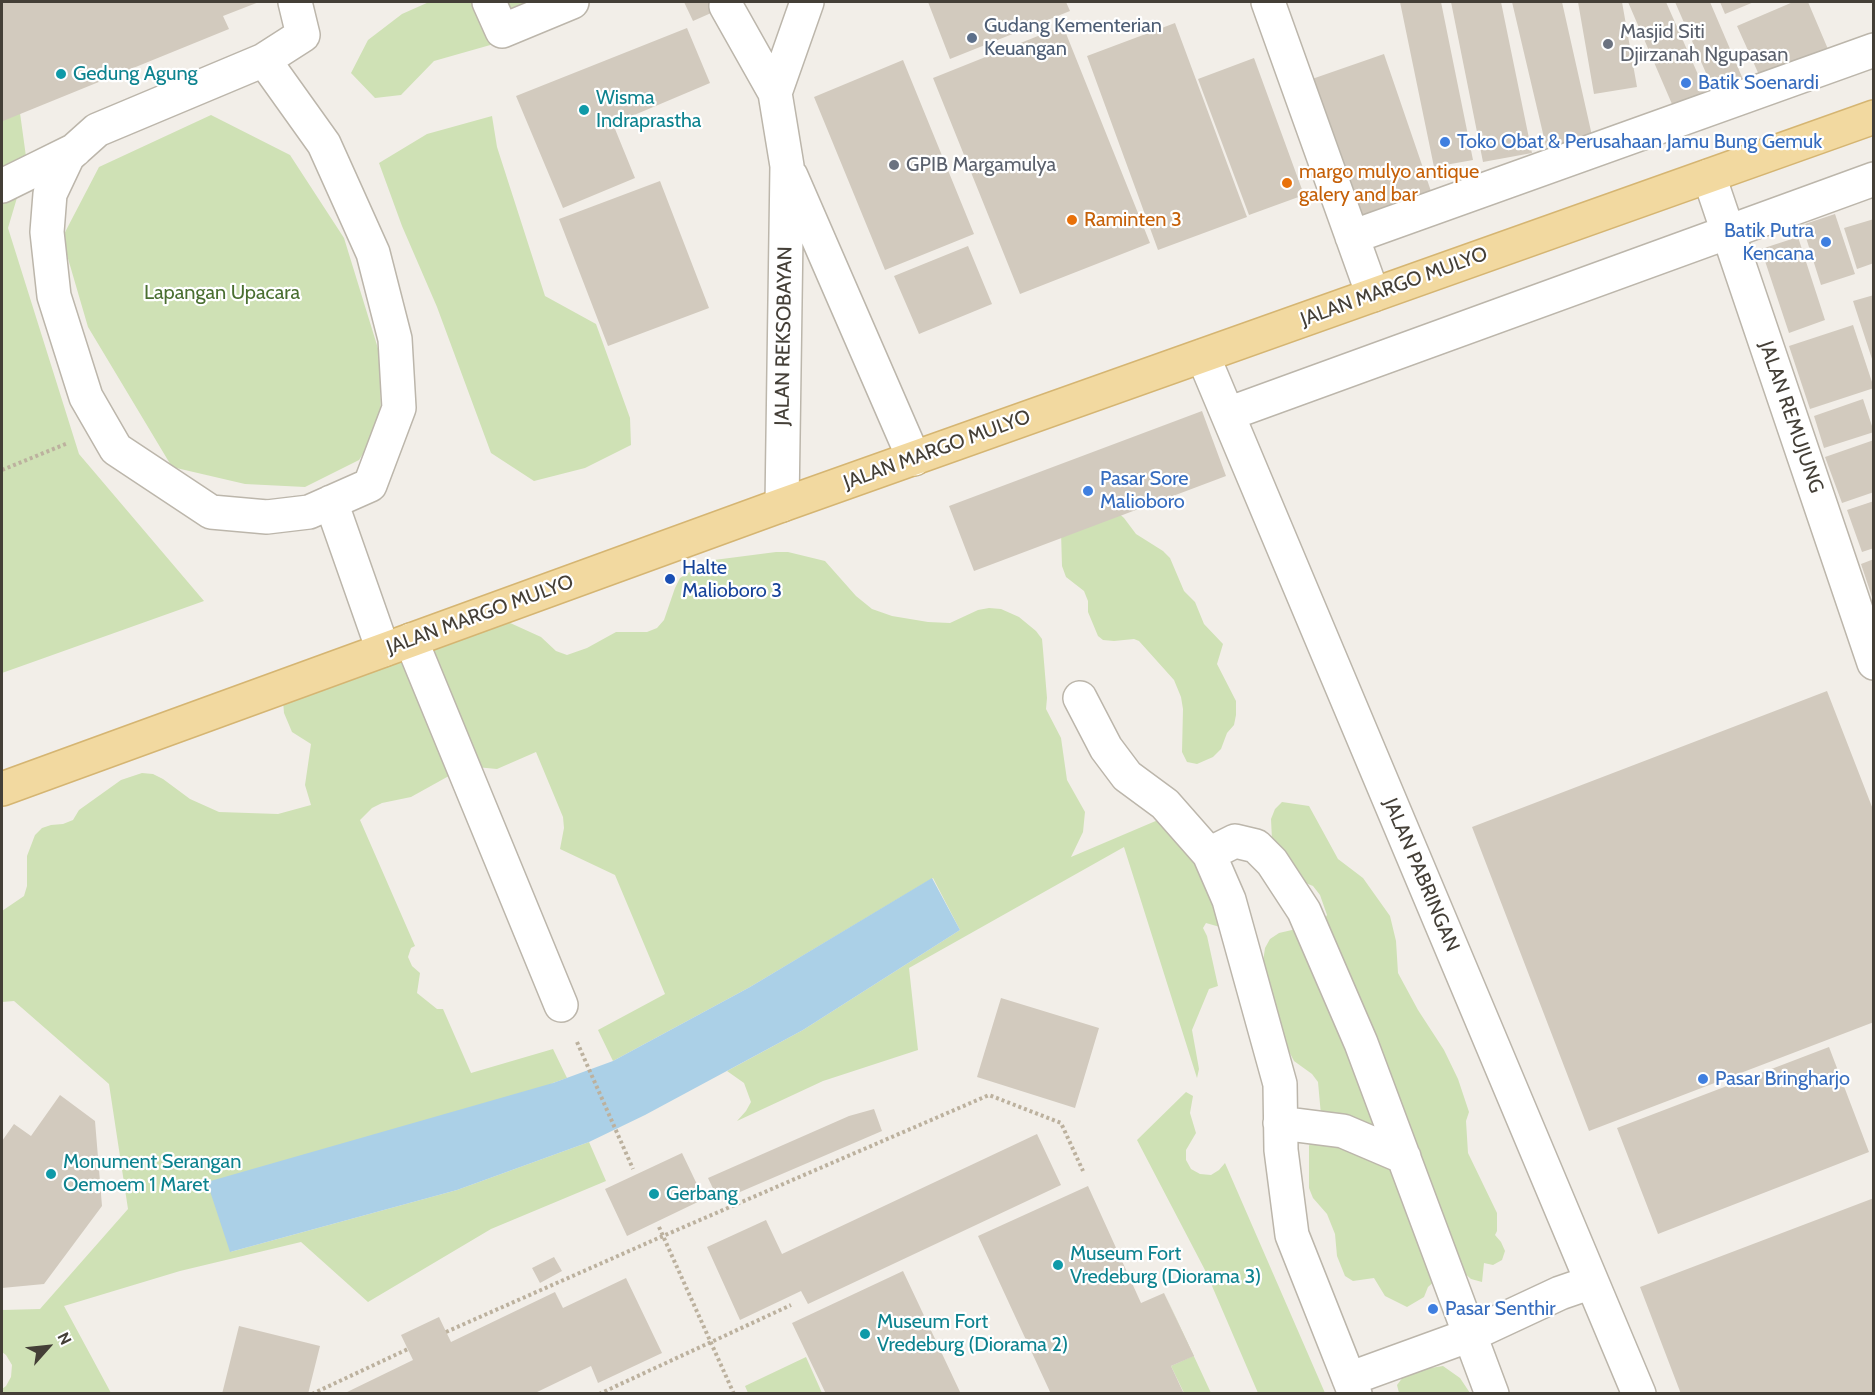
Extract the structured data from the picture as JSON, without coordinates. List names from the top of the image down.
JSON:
{
  "streets": {
    "main road": ["JALAN MARGO MULYO"],
    "street": ["JALAN REKSOBAYAN", "JALAN REMUJUNG", "JALAN PABRINGAN"]
  },
  "crossings": [
    ["JALAN MARGO MULYO", "JALAN REKSOBAYAN"],
    ["JALAN MARGO MULYO", "JALAN REMUJUNG"],
    ["JALAN MARGO MULYO", "JALAN PABRINGAN"]
  ],
  "parks": ["Lapangan Upacara"],
  "places": [
    "Gudang Kementerian Keuangan",
    "Masjid Siti Djirzanah Ngupasan",
    "Gedung Agung",
    "Batik Soenardi",
    "Wisma Indraprastha",
    "Toko Obat & Perusahaan Jamu Bung Gemuk",
    "GPIB Margamulya",
    "margo mulyo antique galery and bar",
    "Raminten 3",
    "Batik Putra Kencana",
    "Pasar Sore Malioboro",
    "Halte Malioboro 3",
    "Pasar Bringharjo",
    "Monument Serangan Oemoem 1 Maret",
    "Gerbang",
    "Museum Fort Vredeburg (Diorama 3)",
    "Pasar Senthir",
    "Museum Fort Vredeburg (Diorama 2)"
  ],
  "north": "top right"
}
